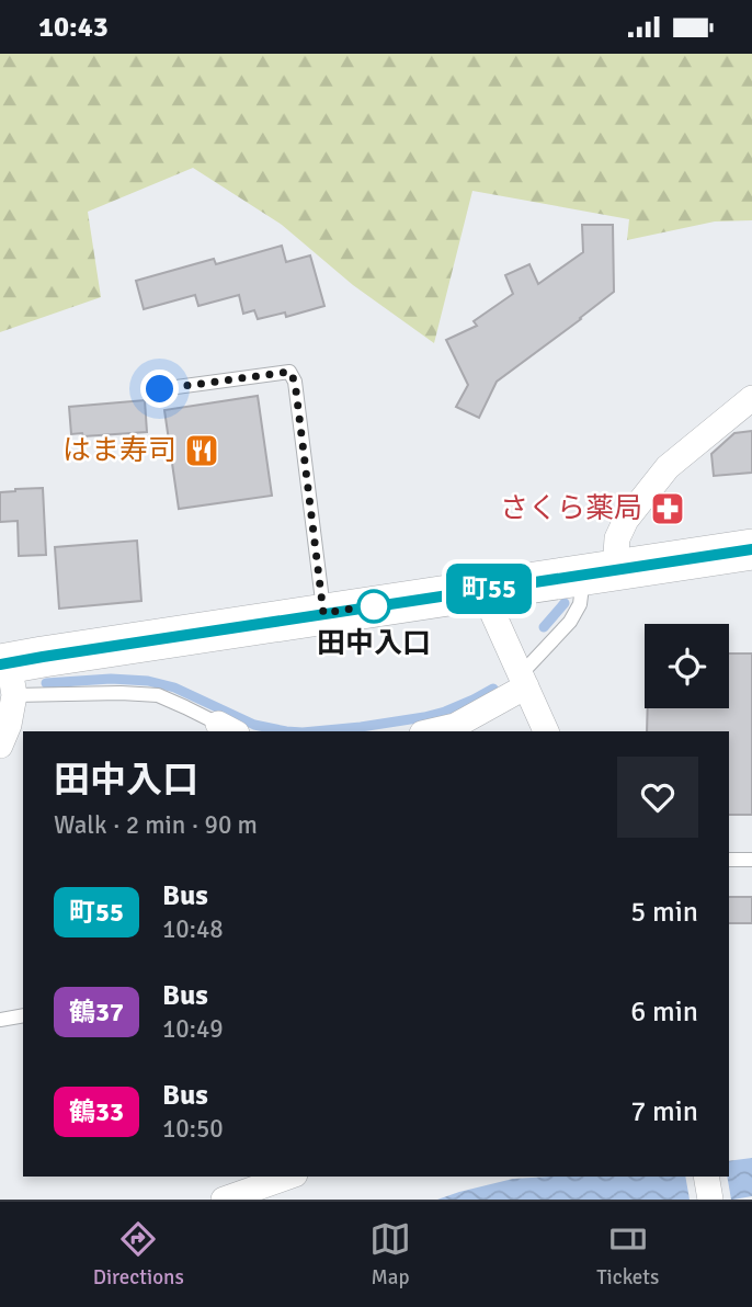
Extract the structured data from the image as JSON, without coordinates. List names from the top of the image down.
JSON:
{
  "places": {
    "restaurant": ["はま寿司"],
    "pharmacy": ["さくら薬局"],
    "other": ["田中入口"]
  },
  "lines": ["bus line 町55"],
  "page": {
    "status": "10:43",
    "on_map": "町55",
    "heading": ["田中入口", "Walk · 2 min · 90 m"],
    "list": [
      {
        "mark": "町55",
        "name": "Bus",
        "note": "10:48",
        "value": "5 min"
      },
      {
        "mark": "鶴37",
        "name": "Bus",
        "note": "10:49",
        "value": "6 min"
      },
      {
        "mark": "鶴33",
        "name": "Bus",
        "note": "10:50",
        "value": "7 min"
      }
    ],
    "tabs": ["Directions", "Map", "Tickets"]
  }
}
